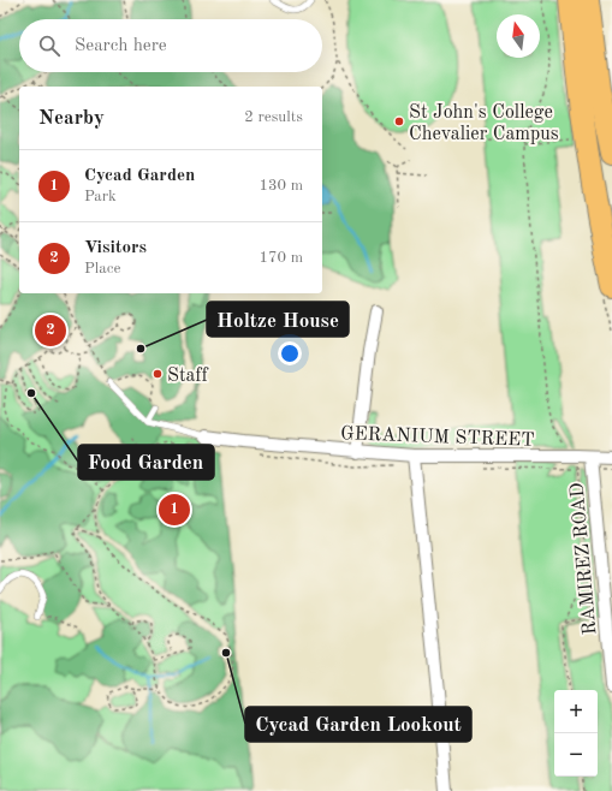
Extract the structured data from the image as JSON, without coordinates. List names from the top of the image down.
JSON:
{
  "streets": {
    "street": ["GERANIUM STREET", "RAMIREZ ROAD"]
  },
  "crossings": [
    ["GERANIUM STREET", "RAMIREZ ROAD"]
  ],
  "places": [
    "St John's College Chevalier Campus",
    "Holtze House",
    "Staff",
    "Food Garden",
    "Cycad Garden Lookout"
  ],
  "north": "top",
  "page": {
    "search": "Search here",
    "heading": ["Nearby", "2 results"],
    "list": [
      {
        "mark": "1",
        "name": "Cycad Garden",
        "note": "Park",
        "value": "130 m"
      },
      {
        "mark": "2",
        "name": "Visitors",
        "note": "Place",
        "value": "170 m"
      }
    ],
    "pins": ["2", "1"],
    "map_buttons": ["+", "−"]
  }
}
